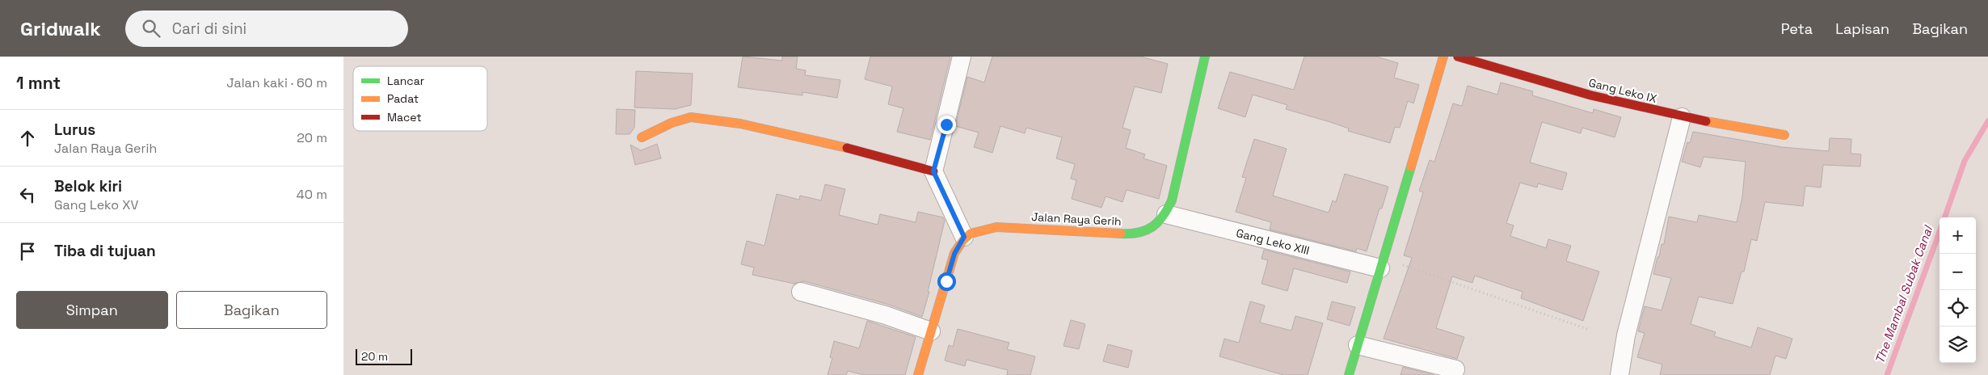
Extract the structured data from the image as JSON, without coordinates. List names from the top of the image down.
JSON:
{
  "streets": {
    "street": ["Gang Leko IX", "Jalan Raya Gerih", "Gang Leko XIII"]
  },
  "crossings": [
    ["Jalan Raya Gerih", "Gang Leko XIII"]
  ],
  "water": ["The Mambal Subak Canal"],
  "legend": ["Lancar", "Padat", "Macet"],
  "scale_bar": "20 m",
  "page": {
    "header": "Gridwalk",
    "search": "Cari di sini",
    "nav": ["Peta", "Lapisan", "Bagikan"],
    "heading": ["1 mnt", "Jalan kaki · 60 m"],
    "list": [
      ["Lurus", "Jalan Raya Gerih", "20 m"],
      ["Belok kiri", "Gang Leko XV", "40 m"],
      "Tiba di tujuan"
    ],
    "map_buttons": ["+", "−"],
    "buttons": ["Simpan", "Bagikan"],
    "scale": "20 m"
  }
}
